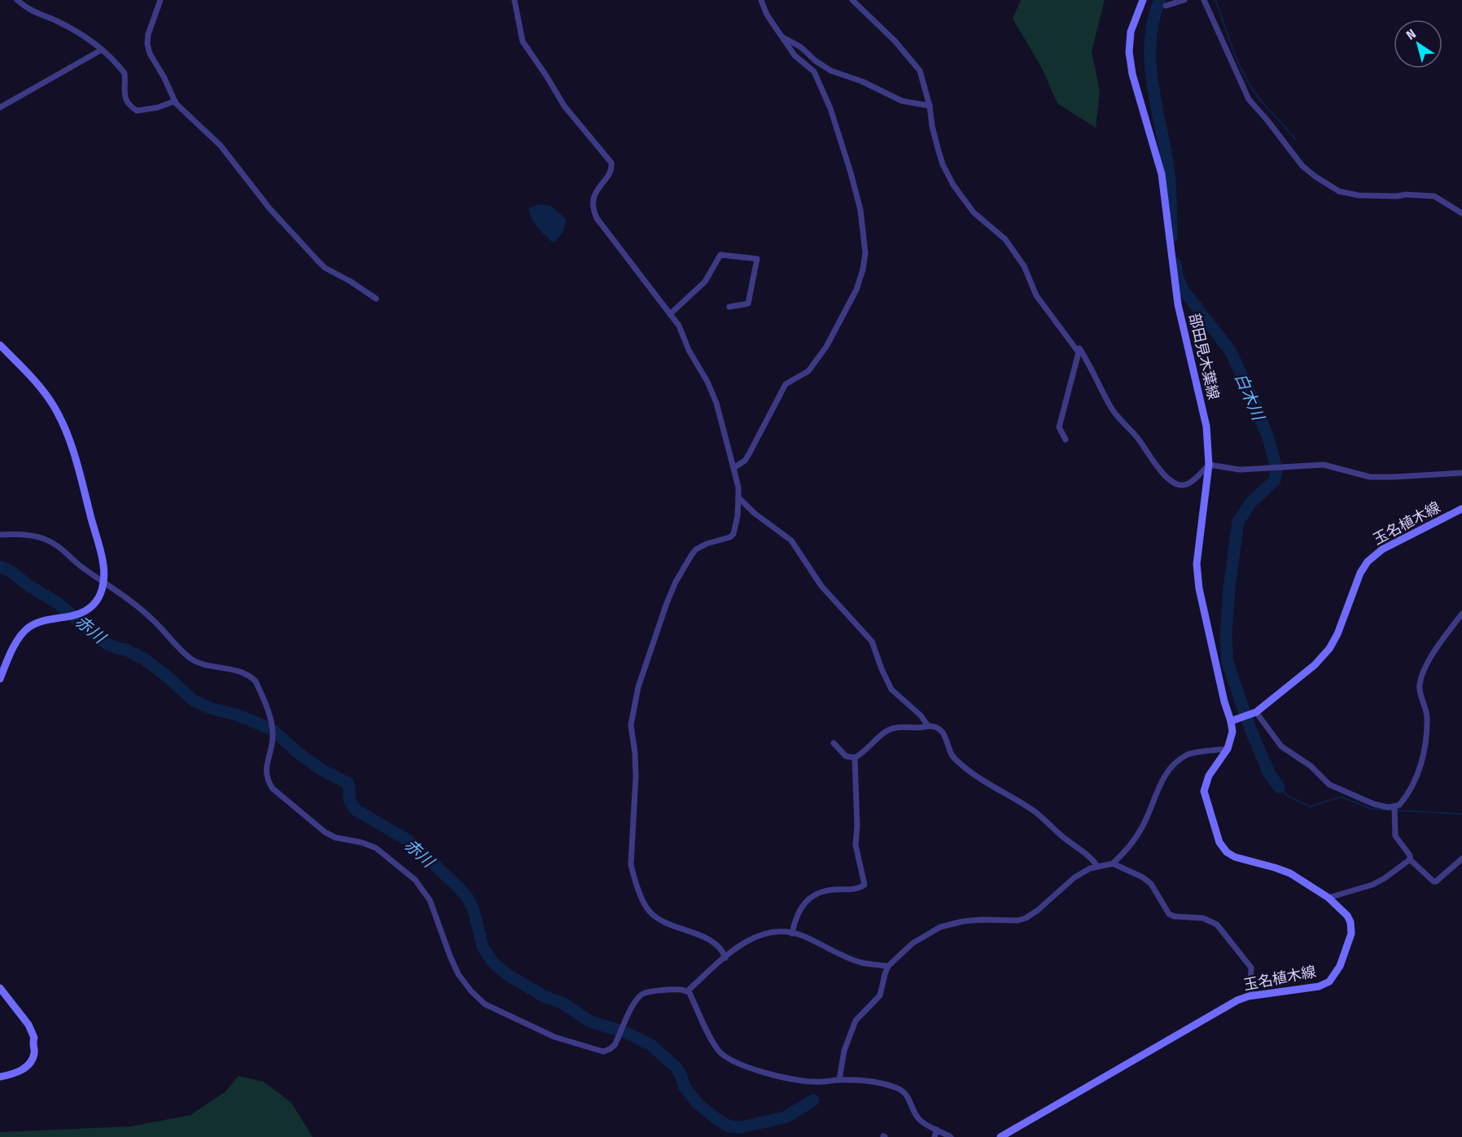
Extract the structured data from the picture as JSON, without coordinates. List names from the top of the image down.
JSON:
{
  "streets": {
    "main road": ["部田見木葉線", "玉名植木線"]
  },
  "crossings": [
    ["部田見木葉線", "玉名植木線"]
  ],
  "water": ["白木川", "赤川"],
  "north": "top left"
}
